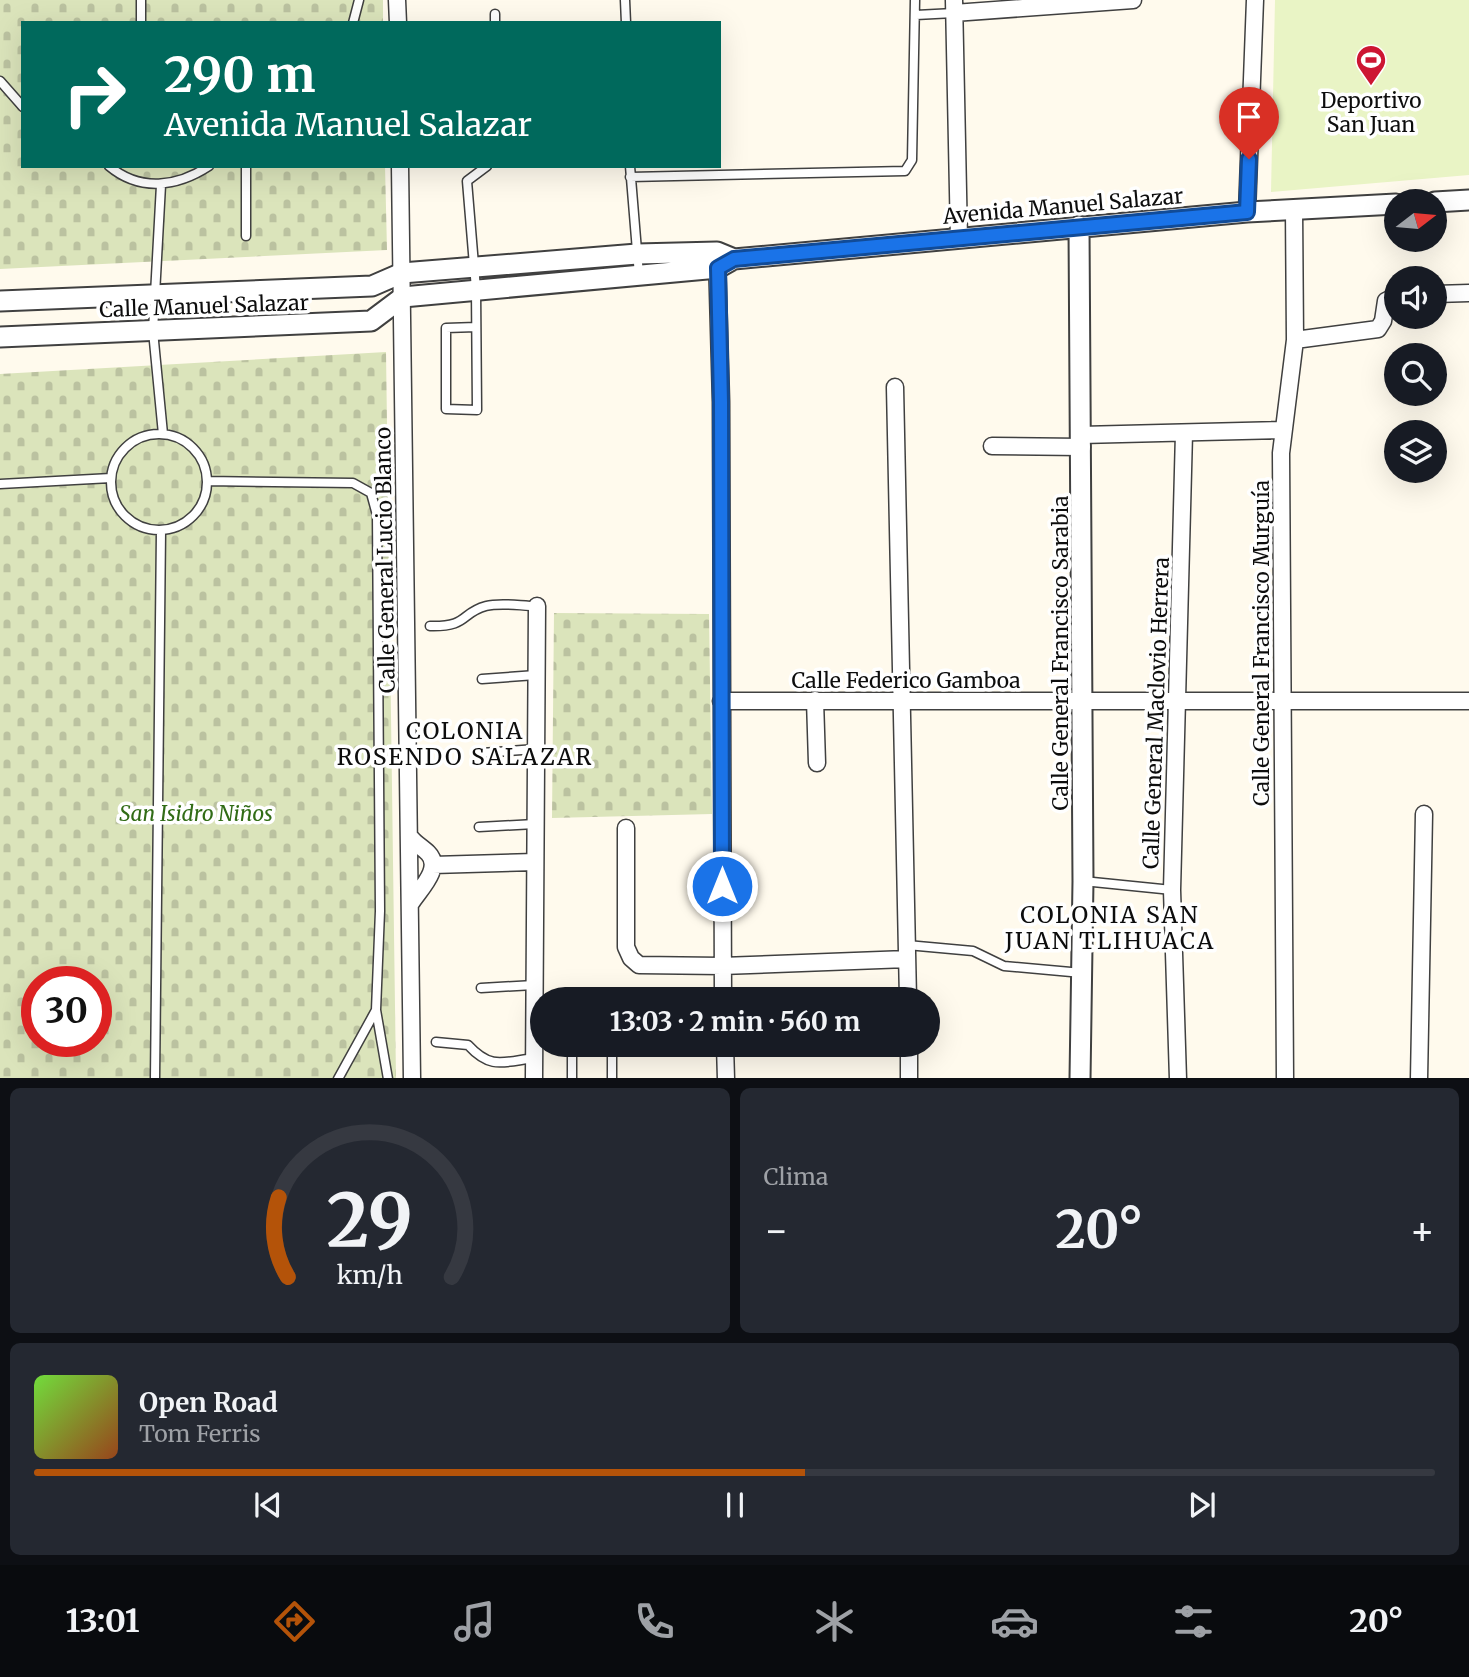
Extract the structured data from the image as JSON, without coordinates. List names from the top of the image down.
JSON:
{
  "streets": {
    "street": [
      "Avenida Manuel Salazar",
      "Calle Manuel Salazar",
      "Calle General Lucio Blanco",
      "Calle General Francisco Murguía",
      "Calle General Francisco Sarabia",
      "Calle Federico Gamboa",
      "Calle General Maclovio Herrera"
    ]
  },
  "crossings": [
    ["Avenida Manuel Salazar", "Calle Manuel Salazar"],
    ["Avenida Manuel Salazar", "Calle General Lucio Blanco"],
    ["Avenida Manuel Salazar", "Calle General Francisco Murguía"],
    ["Avenida Manuel Salazar", "Calle General Francisco Sarabia"],
    ["Calle Manuel Salazar", "Calle General Lucio Blanco"],
    ["Calle General Francisco Murguía", "Calle Federico Gamboa"],
    ["Calle General Francisco Sarabia", "Calle Federico Gamboa"],
    ["Calle Federico Gamboa", "Calle General Maclovio Herrera"]
  ],
  "districts": ["COLONIA ROSENDO SALAZAR", "COLONIA SAN JUAN TLIHUACA"],
  "parks": ["San Isidro Niños"],
  "places": {
    "sports": ["Deportivo San Juan"]
  },
  "north": "right",
  "page": {
    "turn": ["290 m", "Avenida Manuel Salazar"],
    "limit": "30",
    "trip": "13:03 · 2 min · 560 m",
    "tile": "Clima",
    "heat": ["−", "20°", "+"],
    "song": ["Open Road", "Tom Ferris"],
    "tabs": ["13:01", "20°"],
    "gauge": ["29", "km/h"]
  }
}
